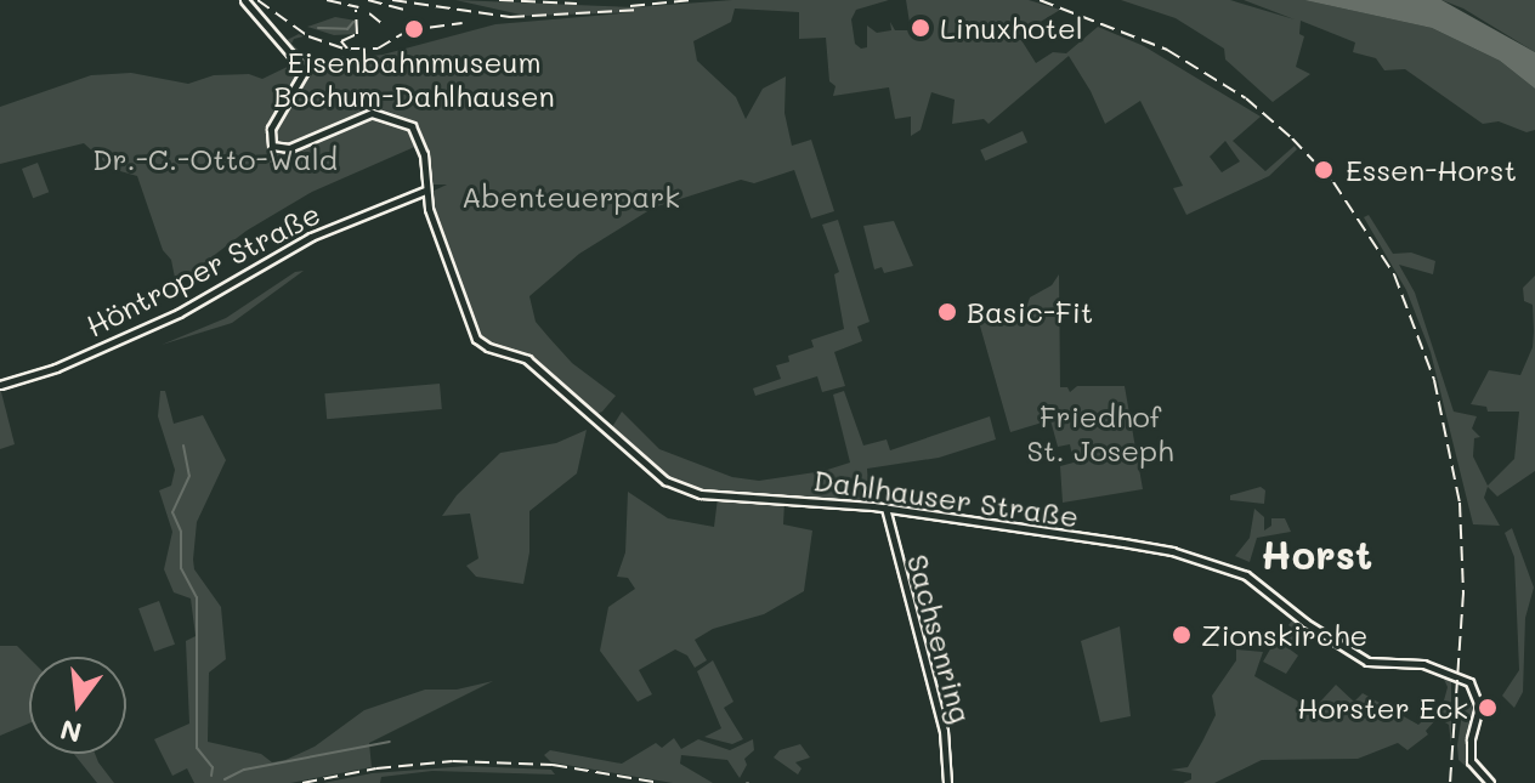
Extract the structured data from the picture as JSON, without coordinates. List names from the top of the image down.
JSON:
{
  "streets": {
    "street": ["Höntroper Straße", "Dahlhauser Straße", "Sachsenring"]
  },
  "crossings": [
    ["Höntroper Straße", "Dahlhauser Straße"],
    ["Dahlhauser Straße", "Sachsenring"]
  ],
  "districts": ["Horst"],
  "parks": ["Dr.-C.-Otto-Wald", "Abenteuerpark", "Friedhof St. Joseph"],
  "places": [
    "Linuxhotel",
    "Eisenbahnmuseum Bochum-Dahlhausen",
    "Essen-Horst",
    "Basic-Fit",
    "Zionskirche",
    "Horster Eck"
  ],
  "north": "bottom"
}
